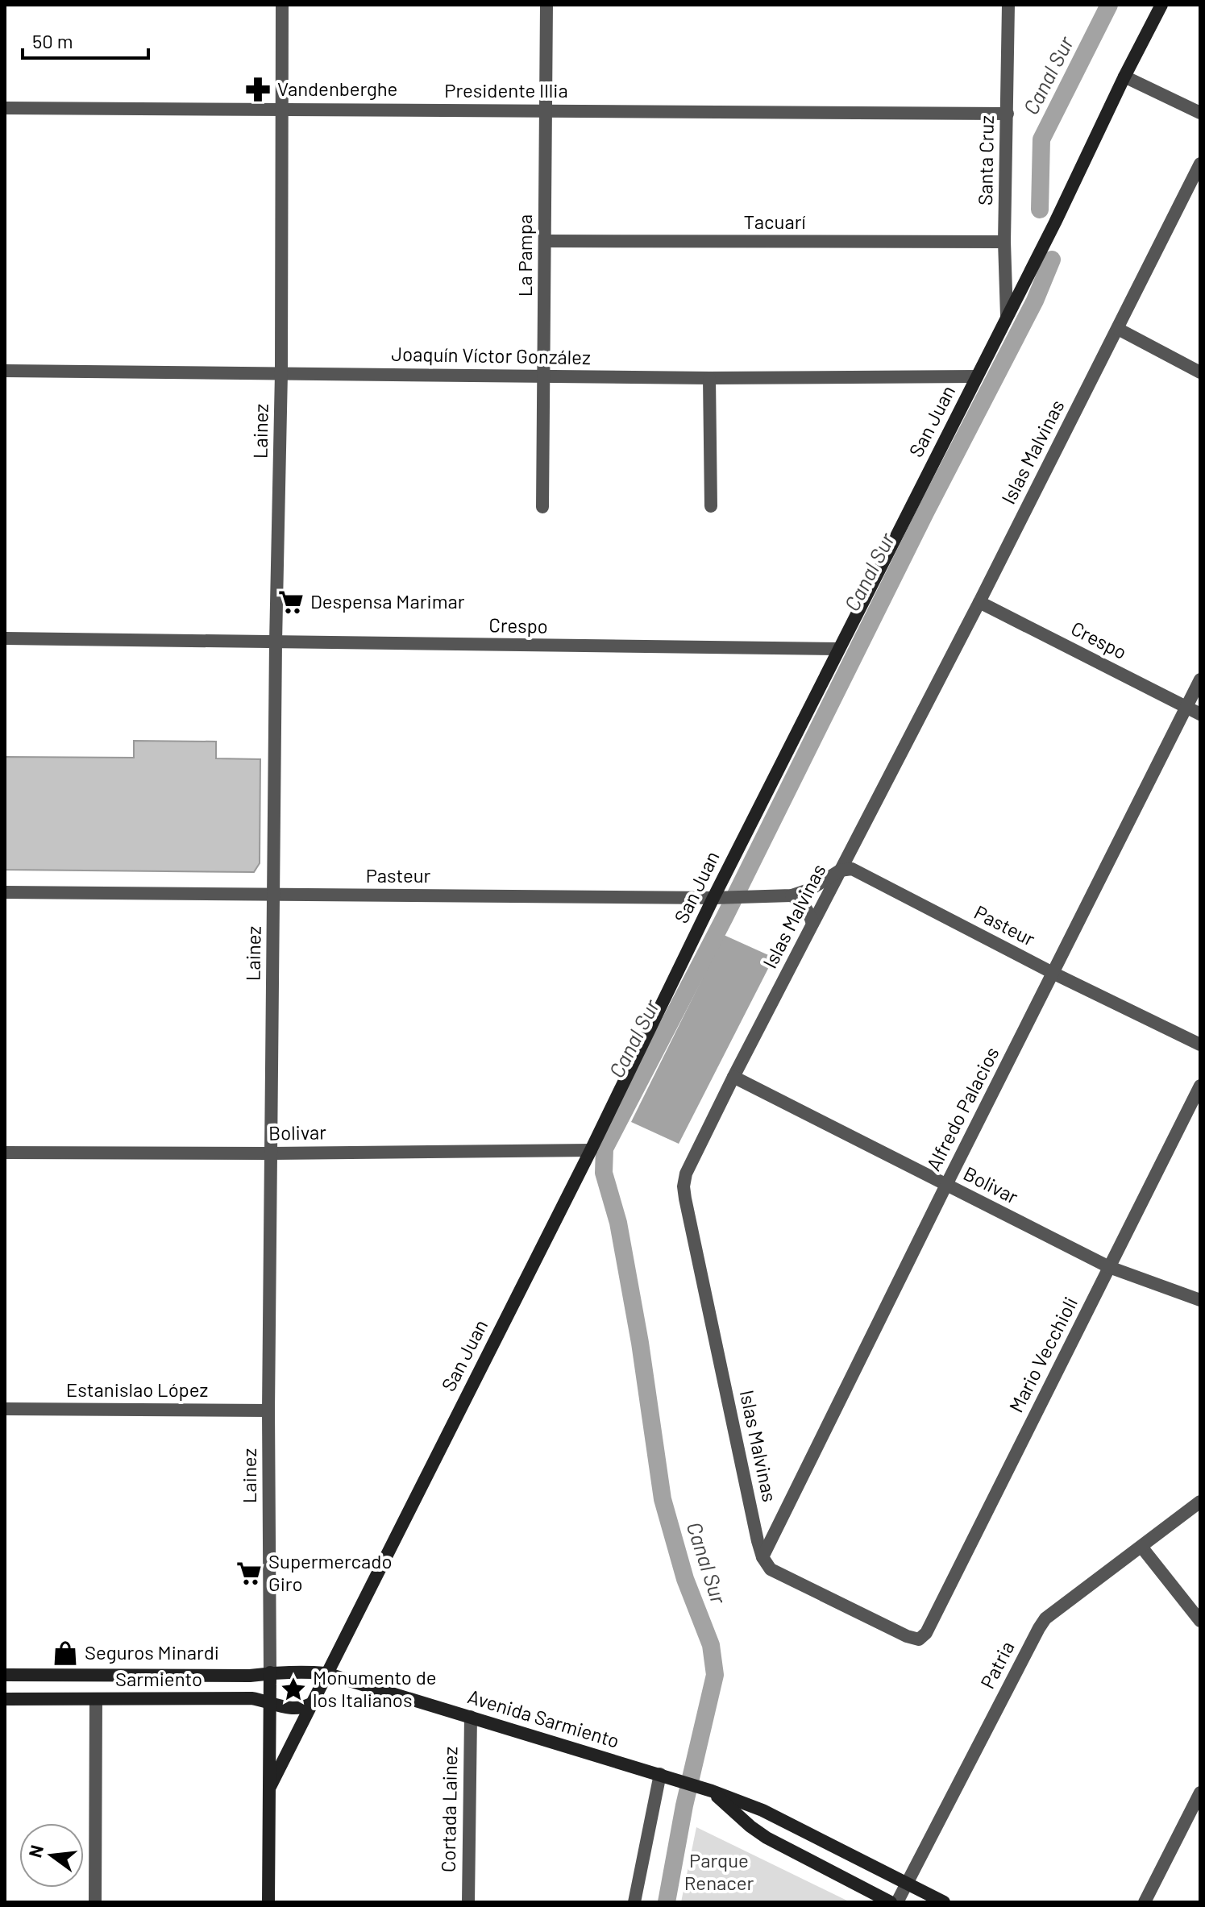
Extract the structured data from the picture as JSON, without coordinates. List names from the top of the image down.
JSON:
{
  "streets": {
    "street": [
      "Presidente Illia",
      "Santa Cruz",
      "Tacuarí",
      "La Pampa",
      "Joaquín Víctor González",
      "San Juan",
      "Lainez",
      "Islas Malvinas",
      "Crespo",
      "Pasteur",
      "Alfredo Palacios",
      "Bolivar",
      "Mario Vecchioli",
      "Estanislao López",
      "Patria",
      "Sarmiento",
      "Avenida Sarmiento",
      "Cortada Lainez"
    ]
  },
  "crossings": [
    ["Presidente Illia", "Santa Cruz"],
    ["Presidente Illia", "La Pampa"],
    ["Presidente Illia", "Lainez"],
    ["Santa Cruz", "Tacuarí"],
    ["Santa Cruz", "San Juan"],
    ["Tacuarí", "La Pampa"],
    ["La Pampa", "Joaquín Víctor González"],
    ["Joaquín Víctor González", "San Juan"],
    ["Joaquín Víctor González", "Lainez"],
    ["San Juan", "Lainez"],
    ["San Juan", "Crespo"],
    ["San Juan", "Pasteur"],
    ["San Juan", "Bolivar"],
    ["San Juan", "Sarmiento"],
    ["San Juan", "Avenida Sarmiento"],
    ["Lainez", "Crespo"],
    ["Lainez", "Pasteur"],
    ["Lainez", "Bolivar"],
    ["Lainez", "Estanislao López"],
    ["Lainez", "Sarmiento"],
    ["Islas Malvinas", "Crespo"],
    ["Islas Malvinas", "Pasteur"],
    ["Islas Malvinas", "Alfredo Palacios"],
    ["Islas Malvinas", "Bolivar"],
    ["Islas Malvinas", "Mario Vecchioli"],
    ["Crespo", "Alfredo Palacios"],
    ["Pasteur", "Alfredo Palacios"],
    ["Alfredo Palacios", "Bolivar"],
    ["Alfredo Palacios", "Mario Vecchioli"],
    ["Bolivar", "Mario Vecchioli"],
    ["Patria", "Avenida Sarmiento"],
    ["Sarmiento", "Avenida Sarmiento"],
    ["Avenida Sarmiento", "Cortada Lainez"]
  ],
  "water": ["Canal Sur"],
  "parks": ["Parque Renacer"],
  "places": {
    "pharmacy": ["Vandenberghe"],
    "supermarket": ["Despensa Marimar", "Supermercado Giro"],
    "shop": ["Seguros Minardi"],
    "place": ["Monumento de los Italianos"]
  },
  "scale_bar": "50 m",
  "north": "left"
}
